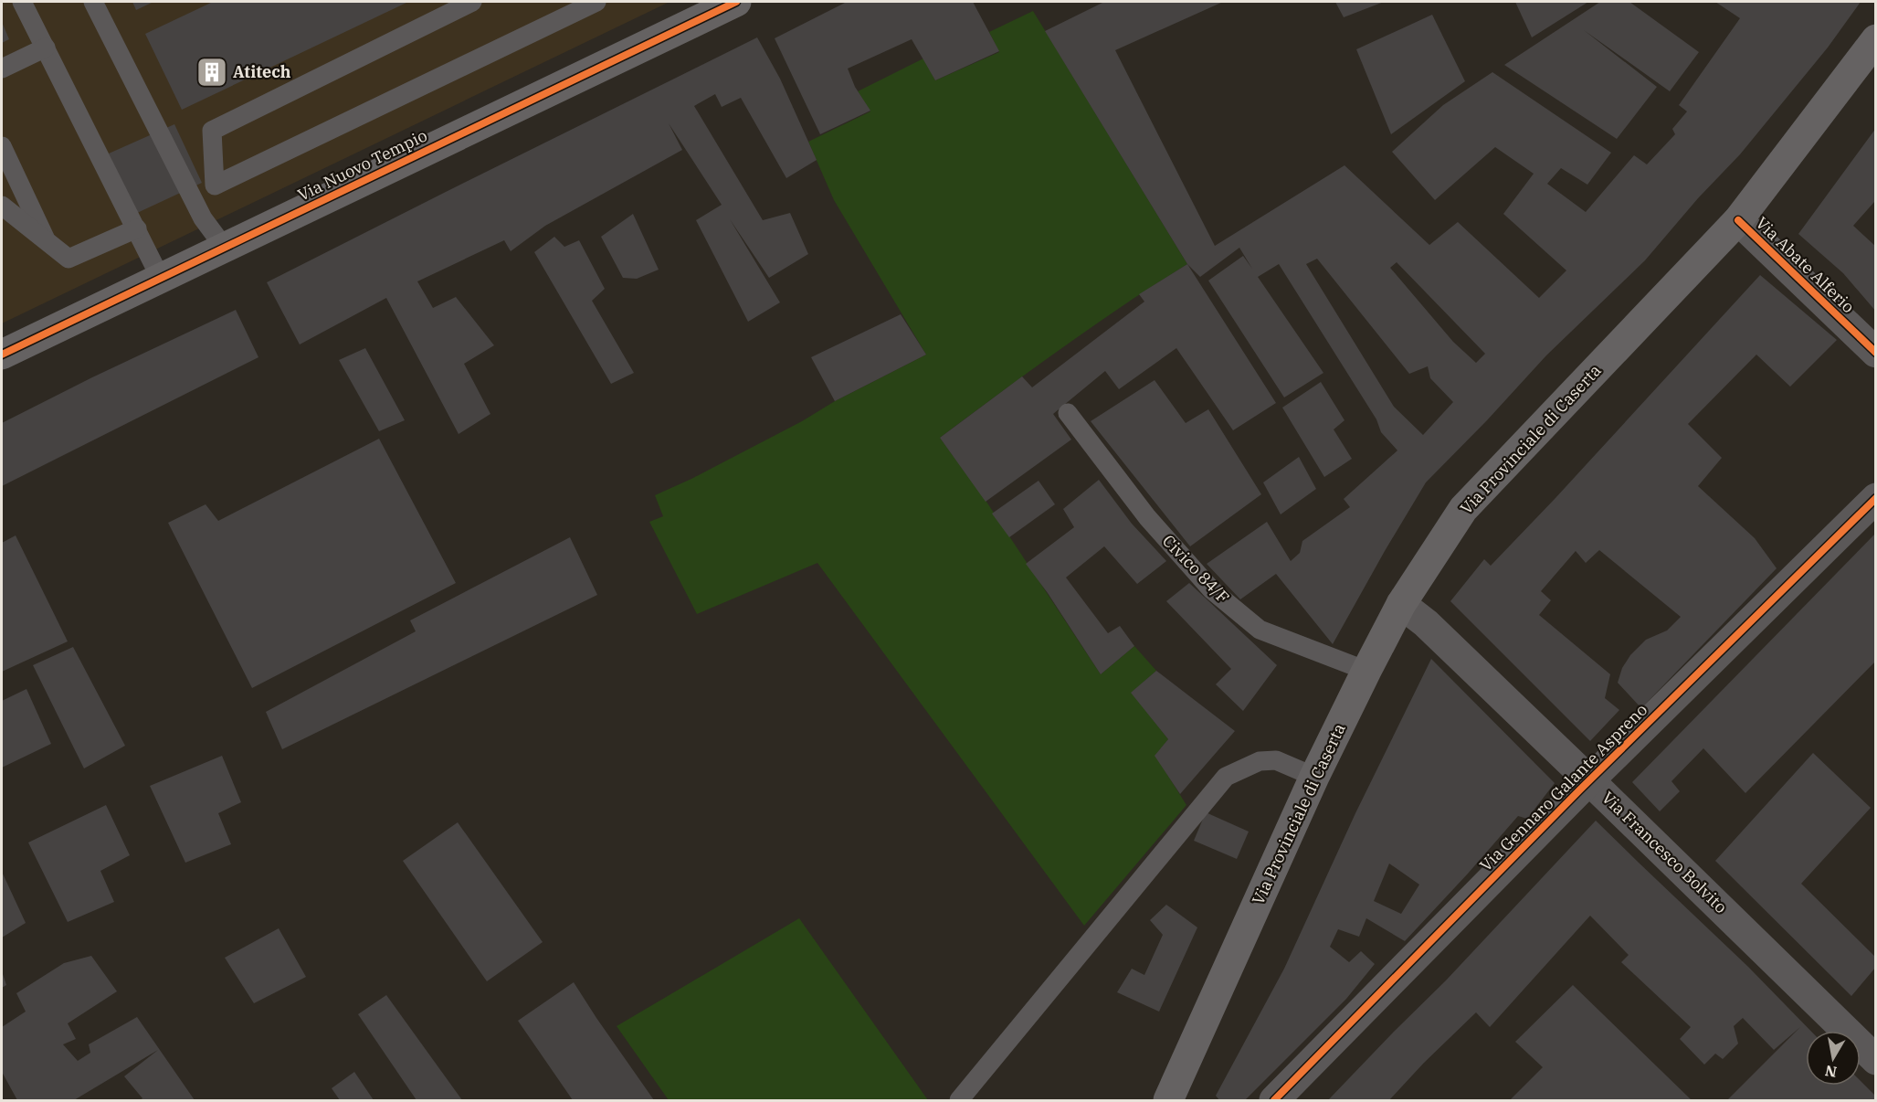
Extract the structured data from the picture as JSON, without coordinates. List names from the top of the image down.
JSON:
{
  "streets": {
    "main road": ["Via Nuovo Tempio", "Via Provinciale di Caserta"],
    "street": ["Via Abate Alferio", "Via Gennaro Galante Aspreno", "Via Francesco Bolvito"],
    "lane": ["Civico 84/F"]
  },
  "crossings": [
    ["Via Abate Alferio", "Via Provinciale di Caserta"],
    ["Via Provinciale di Caserta", "Civico 84/F"],
    ["Via Provinciale di Caserta", "Via Francesco Bolvito"],
    ["Via Gennaro Galante Aspreno", "Via Francesco Bolvito"]
  ],
  "places": {
    "building": ["Atitech"]
  },
  "north": "bottom"
}
